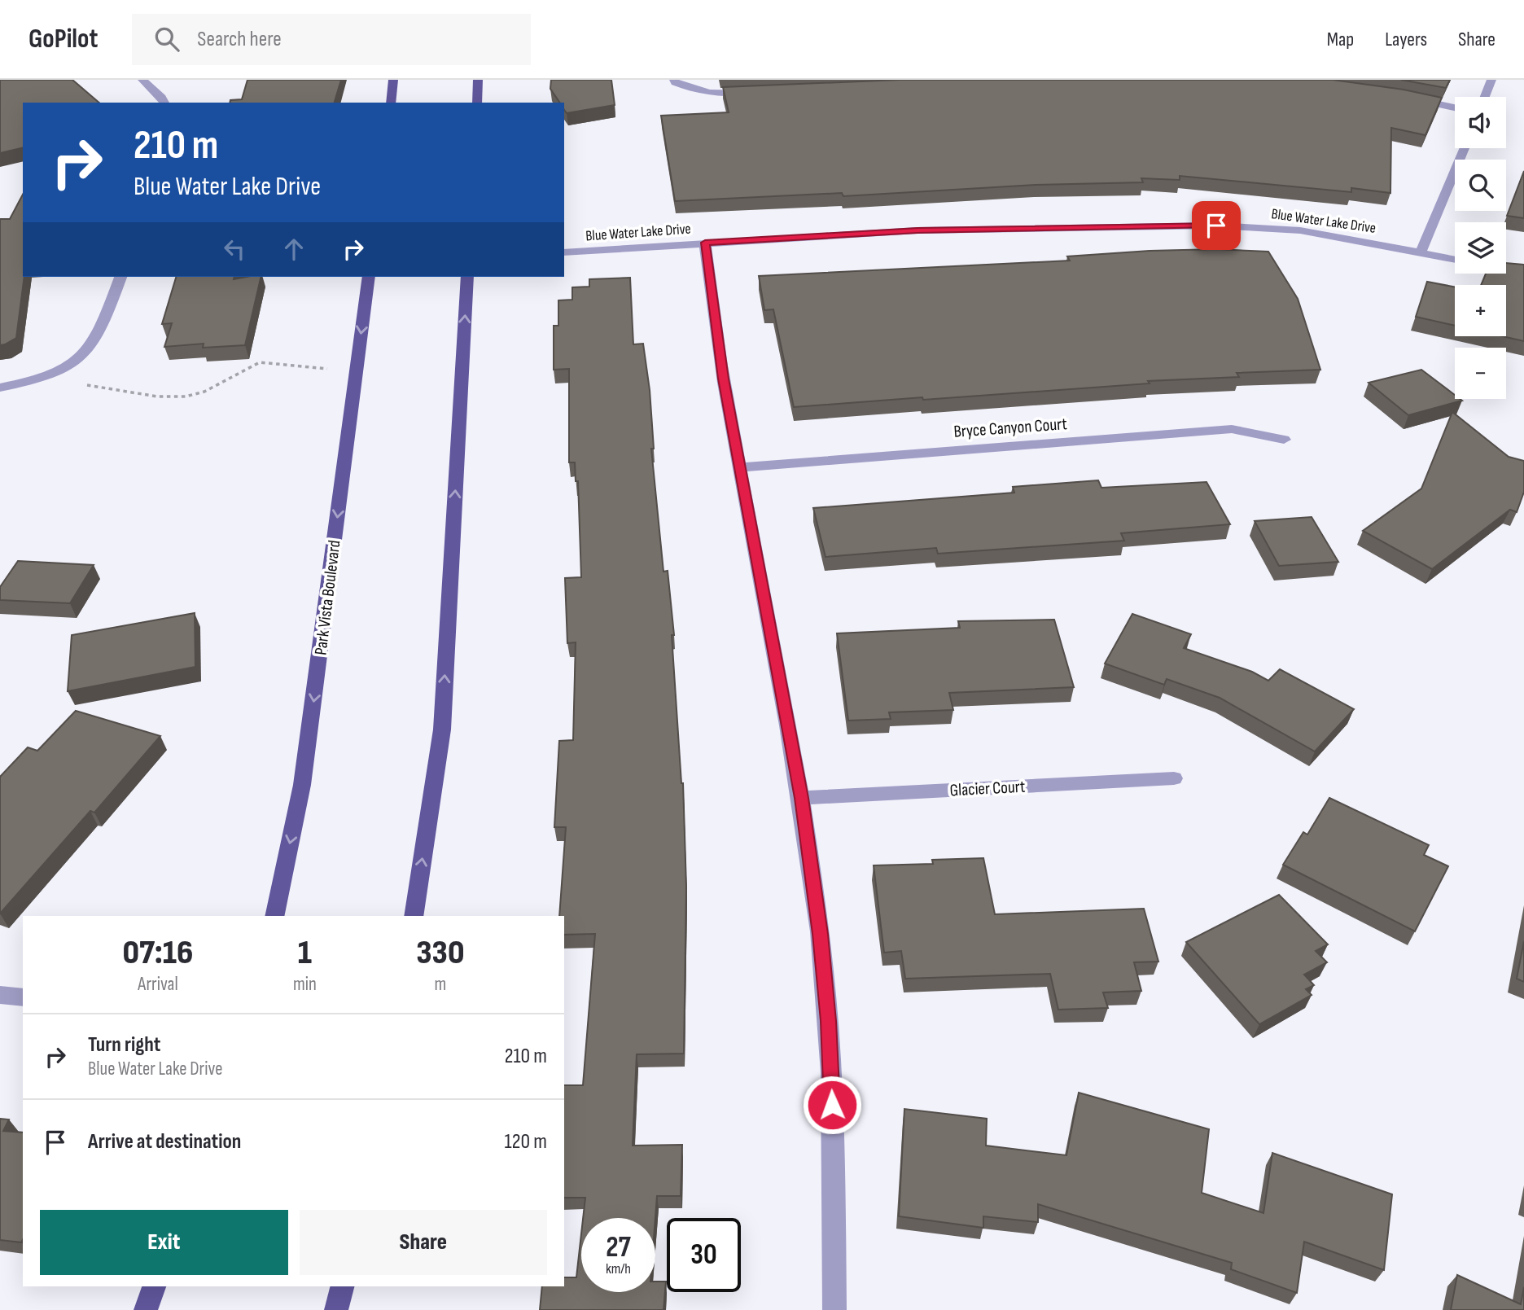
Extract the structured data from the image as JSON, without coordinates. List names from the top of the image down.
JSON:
{
  "streets": {
    "main road": ["Park Vista Boulevard"],
    "street": ["Blue Water Lake Drive", "Bryce Canyon Court", "Glacier Court"]
  },
  "page": {
    "header": "GoPilot",
    "search": "Search here",
    "nav": ["Map", "Layers", "Share"],
    "map_buttons": ["+", "−"],
    "turn": ["210 m", "Blue Water Lake Drive"],
    "eta": [
      "07:16",
      "Arrival",
      "1",
      "min",
      "330",
      "m"
    ],
    "list": [
      {
        "name": "Turn right",
        "note": "Blue Water Lake Drive",
        "value": "210 m"
      },
      {
        "name": "Arrive at destination",
        "value": "120 m"
      }
    ],
    "buttons": ["Exit", "Share"],
    "speed": "27 km/h",
    "limit": "30"
  }
}
